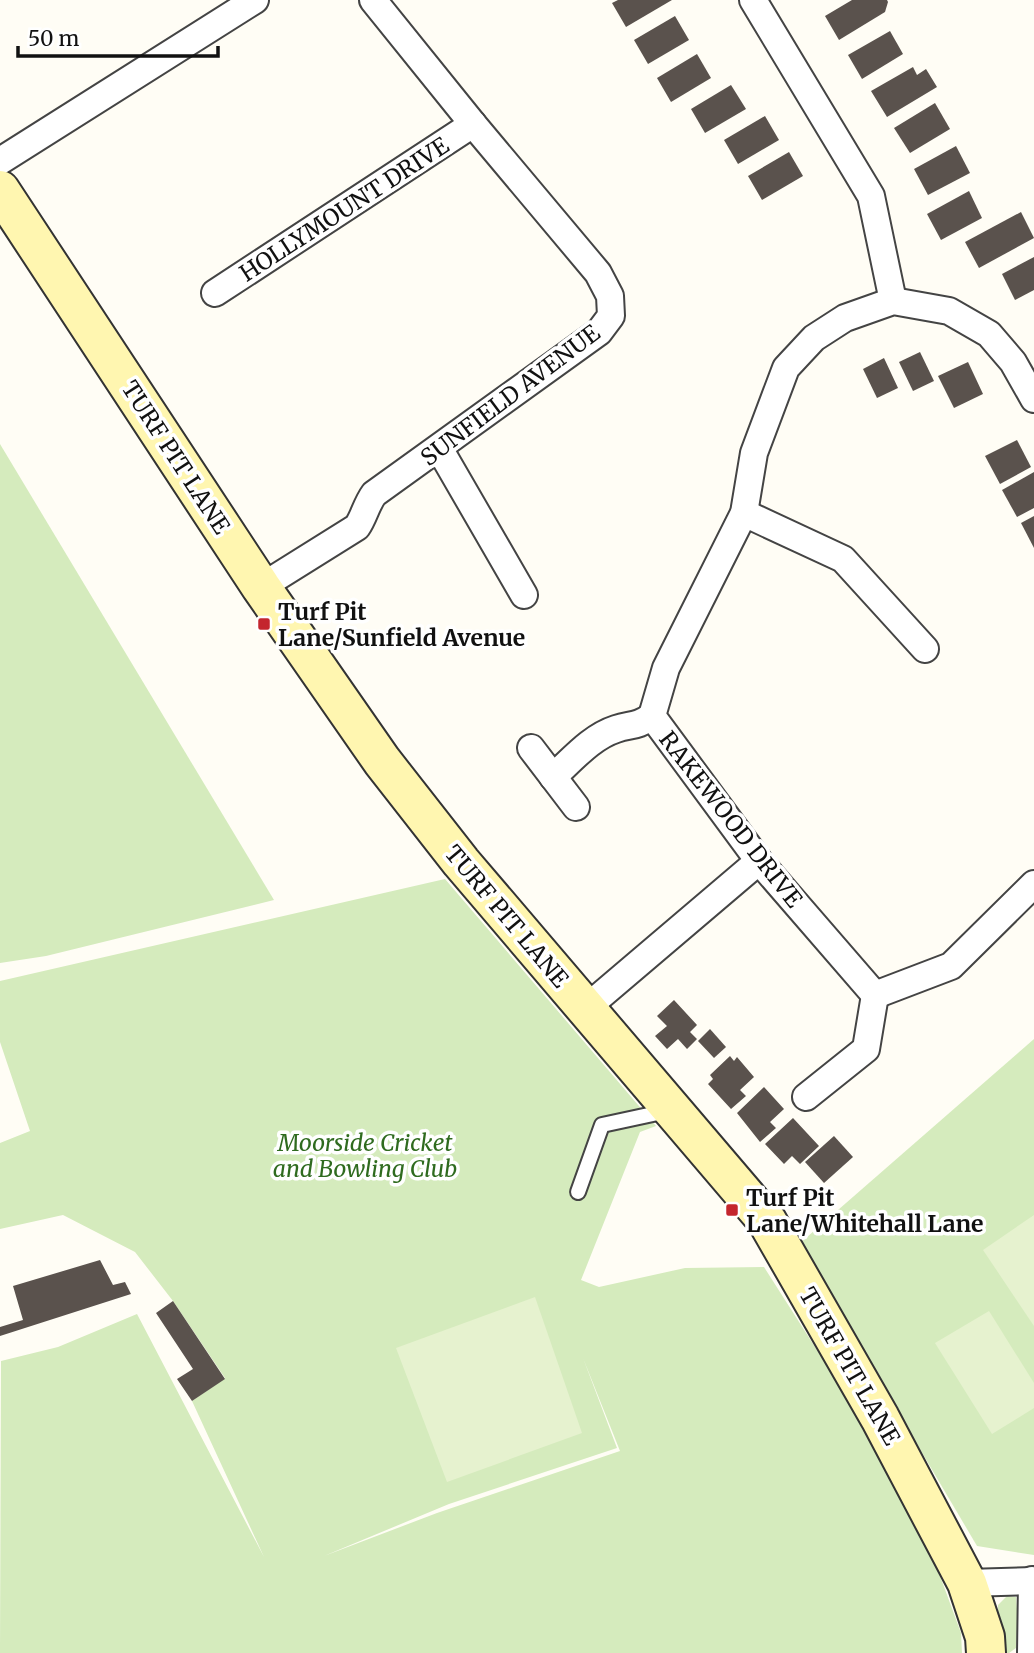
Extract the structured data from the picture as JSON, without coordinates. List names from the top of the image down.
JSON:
{
  "streets": {
    "street": [
      "HOLLYMOUNT DRIVE",
      "SUNFIELD AVENUE",
      "TURF PIT LANE",
      "RAKEWOOD DRIVE"
    ]
  },
  "crossings": [
    ["HOLLYMOUNT DRIVE", "SUNFIELD AVENUE"],
    ["SUNFIELD AVENUE", "TURF PIT LANE"]
  ],
  "parks": ["Moorside Cricket and Bowling Club"],
  "places": {
    "transit": ["Turf Pit Lane/Sunfield Avenue", "Turf Pit Lane/Whitehall Lane"]
  },
  "scale_bar": "50 m"
}
